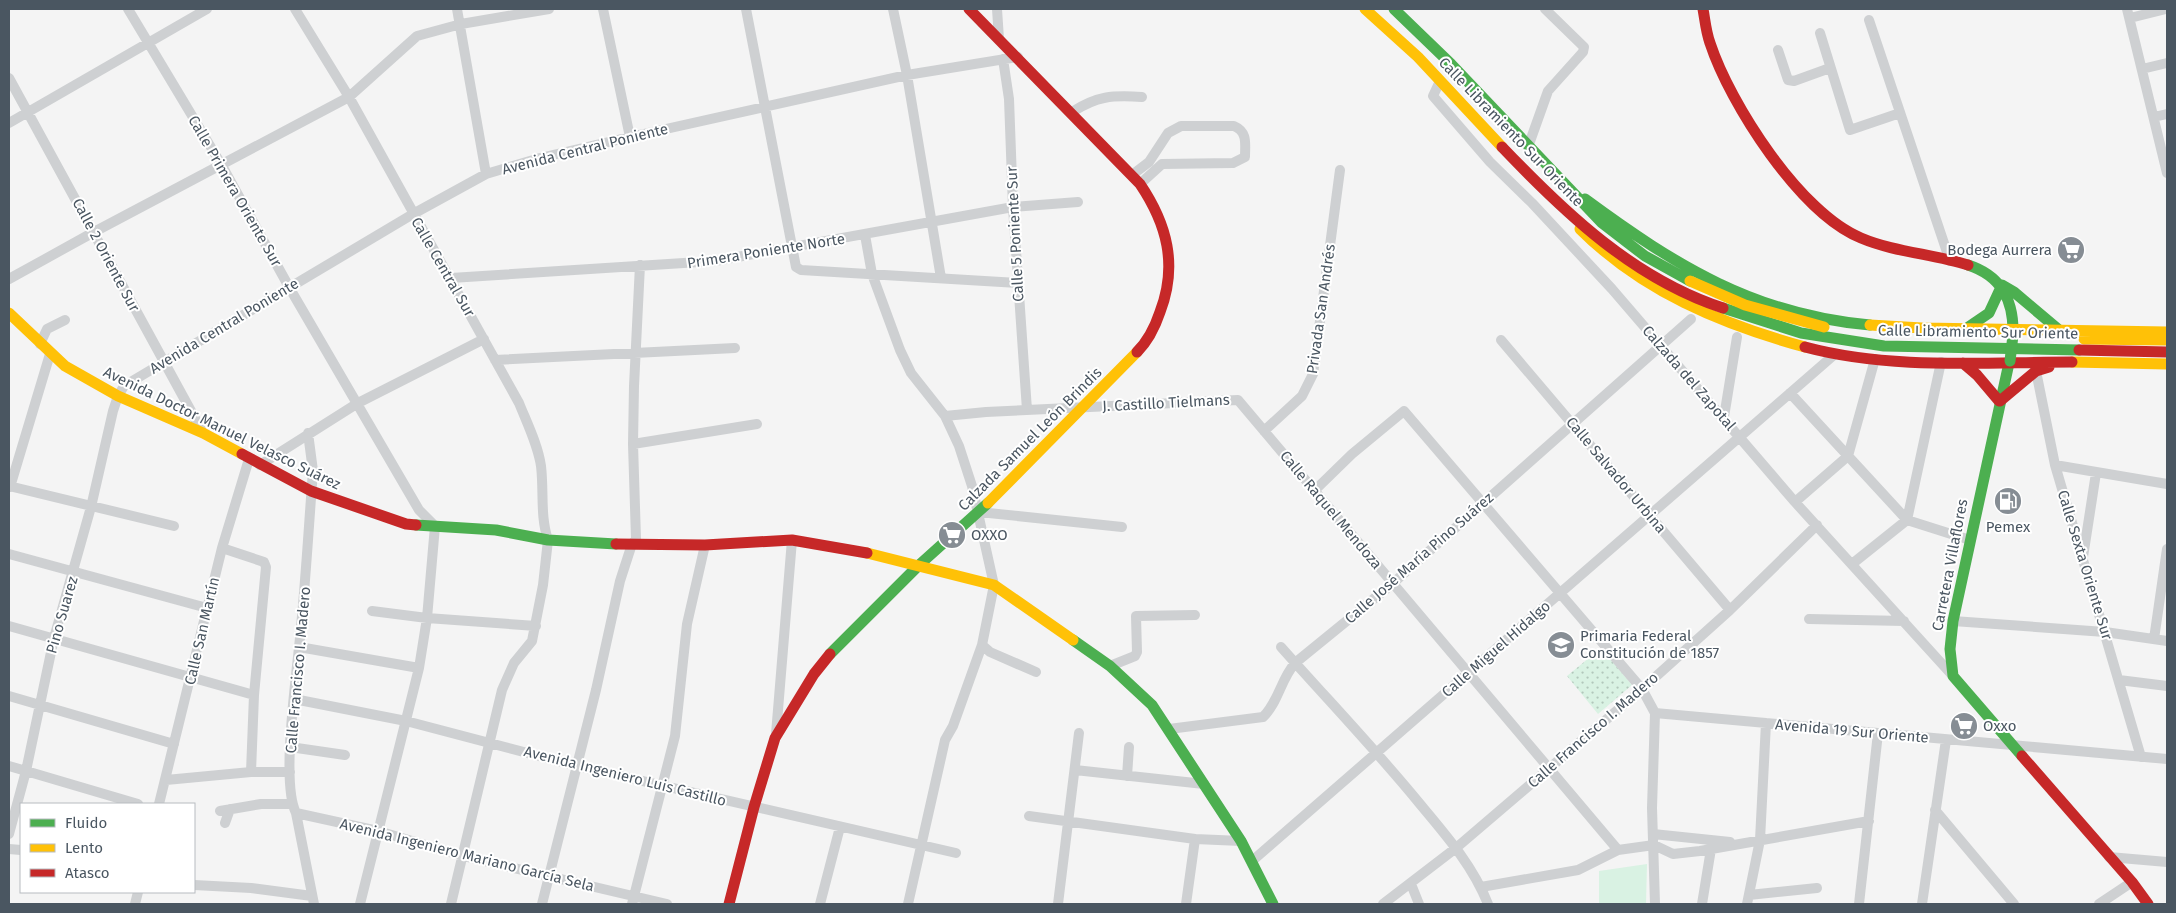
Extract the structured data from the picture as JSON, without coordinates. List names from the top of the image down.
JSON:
{
  "streets": {
    "street": [
      "Calle Libramiento Sur Oriente",
      "Avenida Central Poniente",
      "Calle Primera Oriente Sur",
      "Calle 5 Poniente Sur",
      "Primera Poniente Norte",
      "Calle 2 Oriente Sur",
      "Calle Central Sur",
      "Privada San Andrés",
      "Calzada del Zapotal",
      "J. Castillo Tielmans",
      "Avenida Doctor Manuel Velasco Suárez",
      "Calzada Samuel León Brindis",
      "Calle Salvador Urbina",
      "Calle Raquel Mendoza",
      "Calle José María Pino Suárez",
      "Carretera Villaflores",
      "Calle Sexta Oriente Sur",
      "Pino Suarez",
      "Calle San Martín",
      "Calle Miguel Hidalgo",
      "Calle Francisco I. Madero",
      "Avenida 19 Sur Oriente",
      "Avenida Ingeniero Luis Castillo",
      "Avenida Ingeniero Mariano García Sela"
    ]
  },
  "crossings": [
    ["Calle Libramiento Sur Oriente", "Calzada del Zapotal"],
    ["Avenida Central Poniente", "Calle Primera Oriente Sur"],
    ["Avenida Central Poniente", "Calle 5 Poniente Sur"],
    ["Avenida Central Poniente", "Calle 2 Oriente Sur"],
    ["Avenida Central Poniente", "Calle Central Sur"],
    ["Avenida Central Poniente", "Avenida Doctor Manuel Velasco Suárez"],
    ["Avenida Central Poniente", "Calzada Samuel León Brindis"],
    ["Avenida Central Poniente", "Pino Suarez"],
    ["Calle Primera Oriente Sur", "Avenida Doctor Manuel Velasco Suárez"],
    ["Calle 5 Poniente Sur", "Primera Poniente Norte"],
    ["Calle 5 Poniente Sur", "J. Castillo Tielmans"],
    ["Primera Poniente Norte", "Calle Central Sur"],
    ["Calle 2 Oriente Sur", "Avenida Doctor Manuel Velasco Suárez"],
    ["Calle Central Sur", "Avenida Doctor Manuel Velasco Suárez"],
    ["Calle Central Sur", "Avenida Ingeniero Luis Castillo"],
    ["Calle Central Sur", "Avenida Ingeniero Mariano García Sela"],
    ["Privada San Andrés", "Calle Raquel Mendoza"],
    ["Calzada del Zapotal", "Calle José María Pino Suárez"],
    ["Calzada del Zapotal", "Carretera Villaflores"],
    ["Calzada del Zapotal", "Calle Miguel Hidalgo"],
    ["Calzada del Zapotal", "Calle Francisco I. Madero"],
    ["J. Castillo Tielmans", "Calzada Samuel León Brindis"],
    ["J. Castillo Tielmans", "Calle Raquel Mendoza"],
    ["Avenida Doctor Manuel Velasco Suárez", "Calzada Samuel León Brindis"],
    ["Avenida Doctor Manuel Velasco Suárez", "Calle José María Pino Suárez"],
    ["Avenida Doctor Manuel Velasco Suárez", "Pino Suarez"],
    ["Avenida Doctor Manuel Velasco Suárez", "Calle San Martín"],
    ["Avenida Doctor Manuel Velasco Suárez", "Calle Miguel Hidalgo"],
    ["Avenida Doctor Manuel Velasco Suárez", "Calle Francisco I. Madero"],
    ["Calzada Samuel León Brindis", "Avenida Ingeniero Luis Castillo"],
    ["Calle Salvador Urbina", "Calle José María Pino Suárez"],
    ["Calle Salvador Urbina", "Calle Miguel Hidalgo"],
    ["Calle Salvador Urbina", "Calle Francisco I. Madero"],
    ["Calle Raquel Mendoza", "Calle José María Pino Suárez"],
    ["Calle Raquel Mendoza", "Calle Miguel Hidalgo"],
    ["Calle Raquel Mendoza", "Calle Francisco I. Madero"],
    ["Calle Sexta Oriente Sur", "Avenida 19 Sur Oriente"],
    ["Calle Francisco I. Madero", "Avenida Ingeniero Luis Castillo"],
    ["Calle Francisco I. Madero", "Avenida Ingeniero Mariano García Sela"]
  ],
  "places": {
    "supermarket": ["Bodega Aurrera", "OXXO", "Oxxo"],
    "fuel station": ["Pemex"],
    "school or university": ["Primaria Federal Constitución de 1857"]
  },
  "legend": ["Fluido", "Lento", "Atasco"]
}
